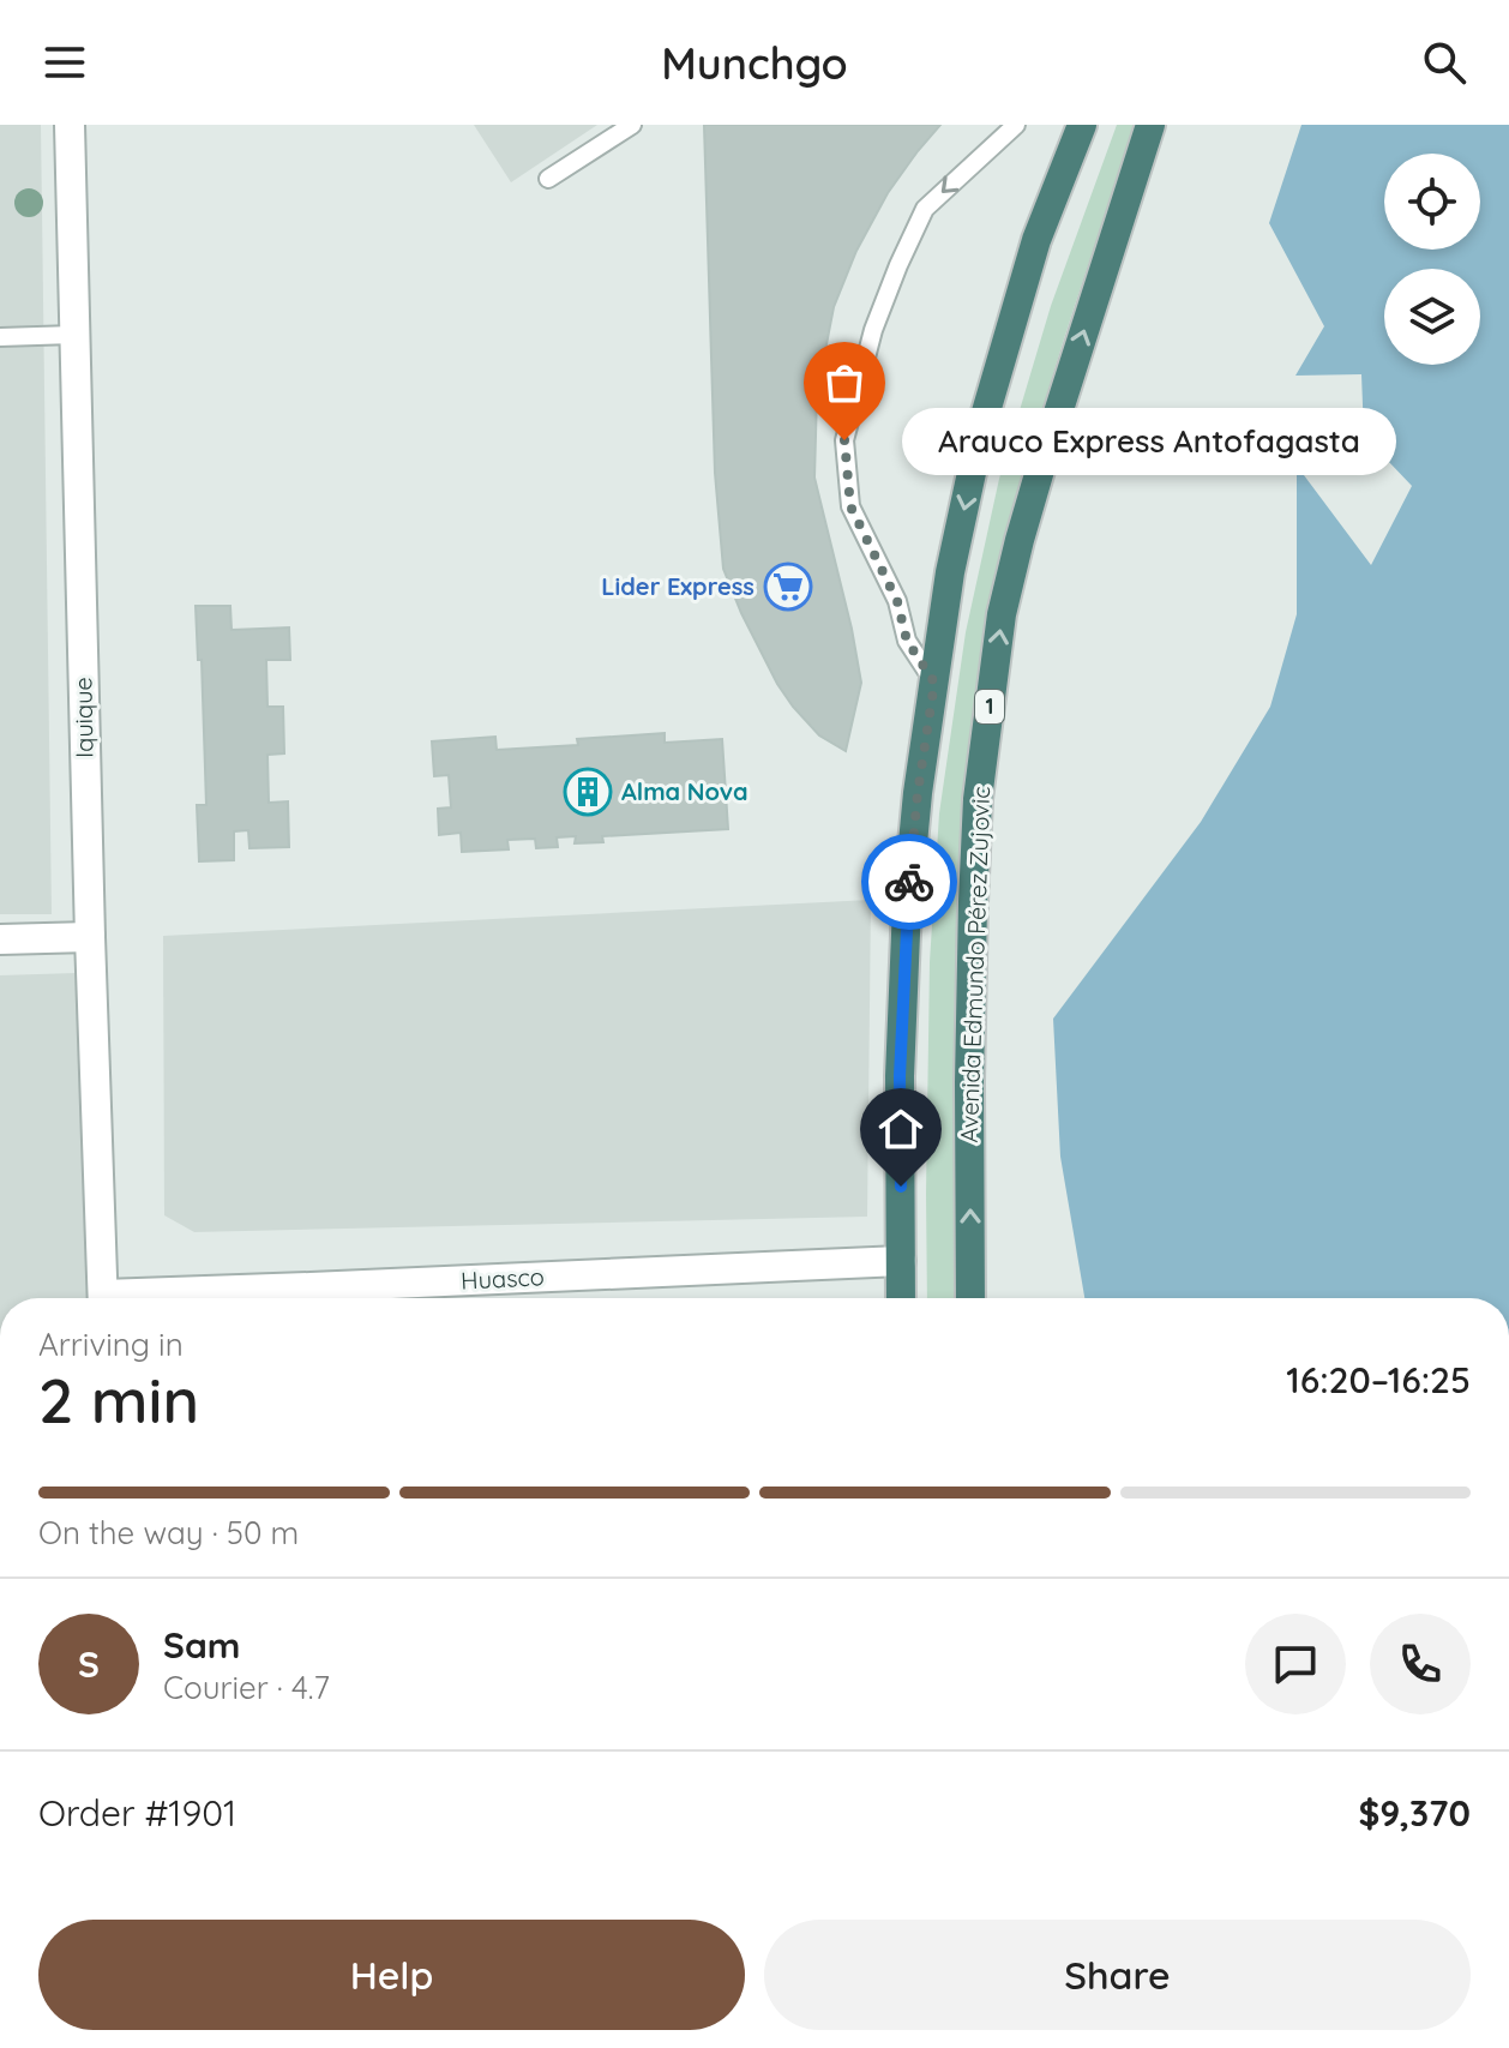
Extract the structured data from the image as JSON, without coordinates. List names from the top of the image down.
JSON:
{
  "streets": {
    "highway": ["1", "Avenida Edmundo Pérez Zujovic"],
    "street": ["Iquique", "Huasco"]
  },
  "places": {
    "other": ["Arauco Express Antofagasta"],
    "supermarket": ["Lider Express"],
    "building": ["Alma Nova"]
  },
  "page": {
    "header": "Munchgo",
    "bubble": "Arauco Express Antofagasta",
    "heading": ["2 min", "Arriving in", "16:20–16:25"],
    "panel": [
      "Sam",
      "Courier · 4.7",
      "Order #1901",
      "$9,370"
    ],
    "bar": "On the way · 50 m",
    "round": "S",
    "buttons": ["Help", "Share"]
  }
}
